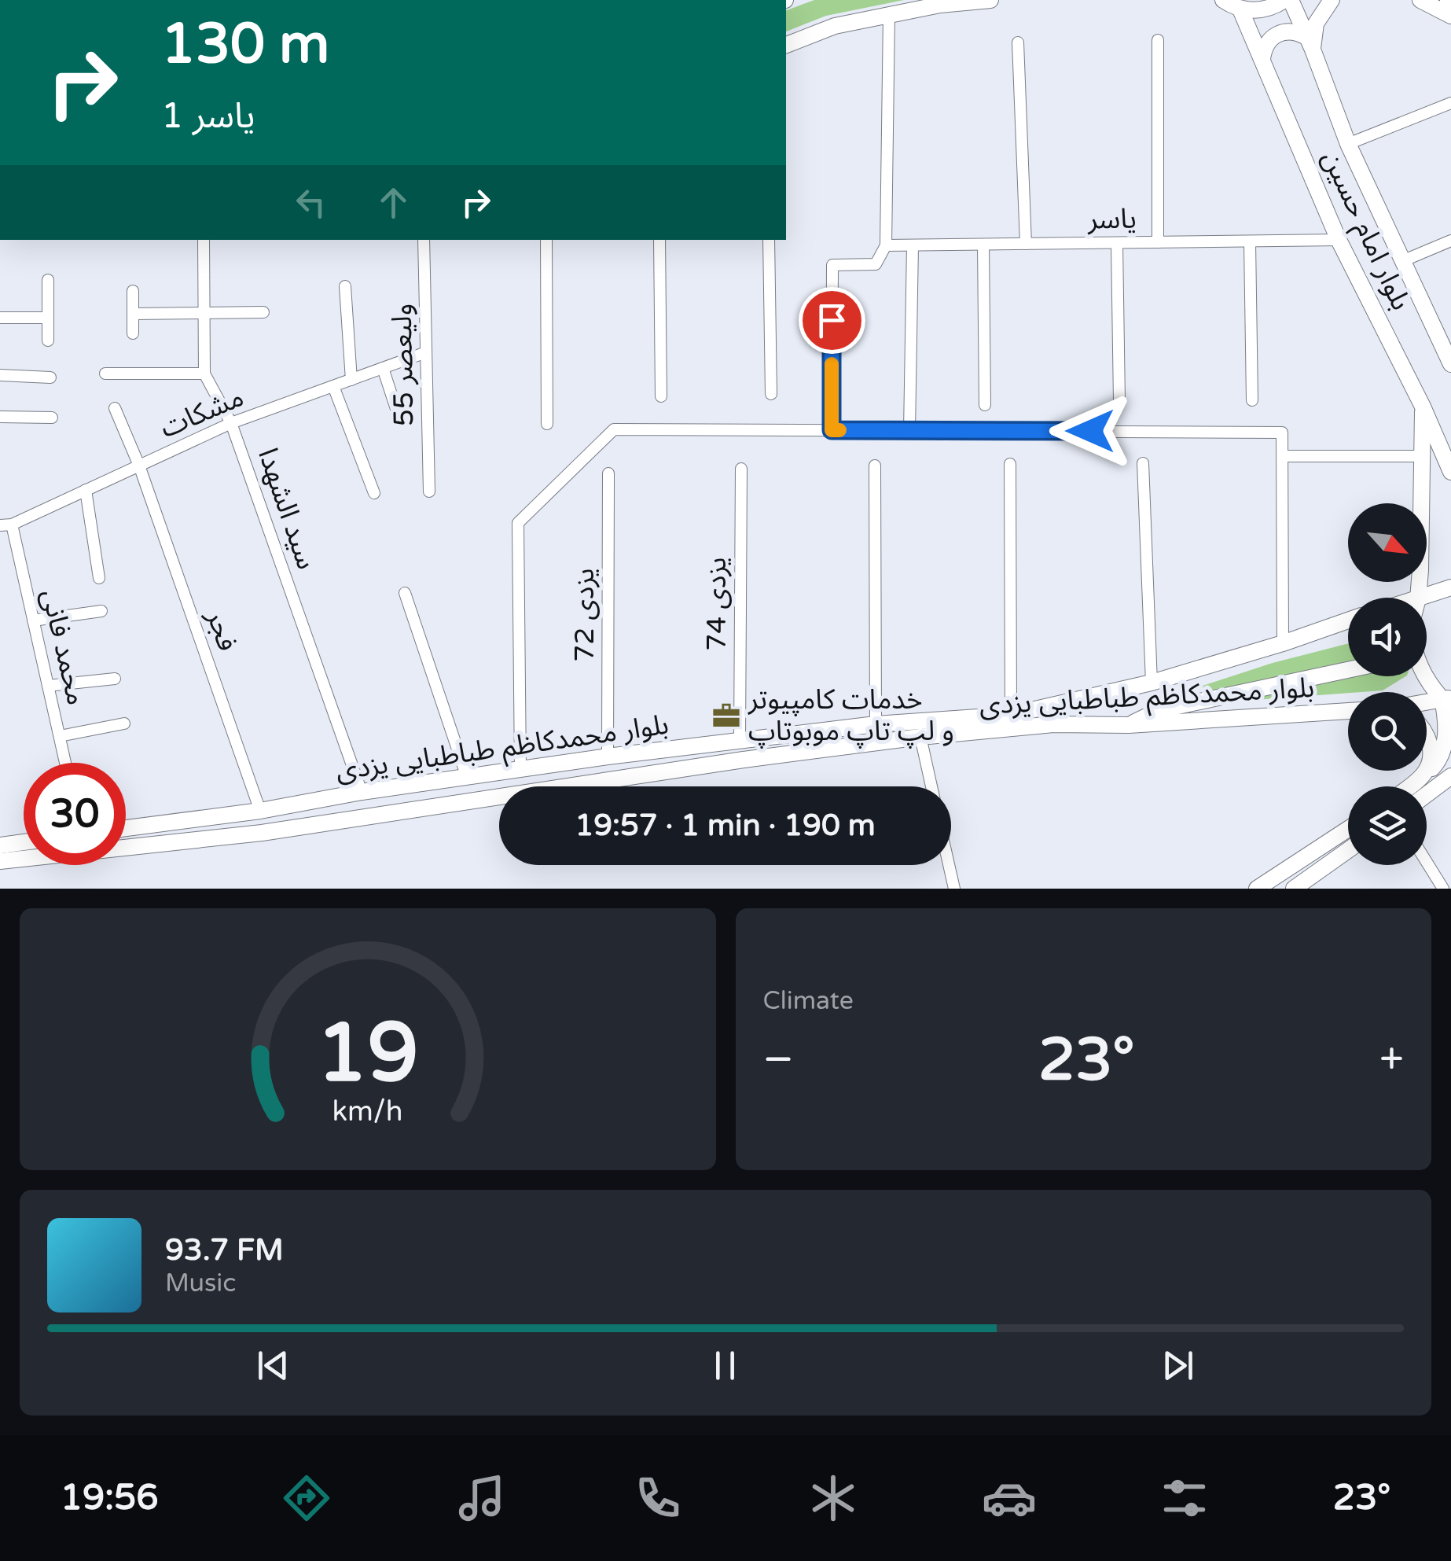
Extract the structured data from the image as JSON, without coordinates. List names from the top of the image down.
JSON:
{
  "streets": {
    "main road": ["بلوار امام حسین", "بلوار محمدکاظم طباطبایی یزدی"],
    "street": [
      "یاسر",
      "ولیعصر 55",
      "مشکات",
      "سید الشهدا",
      "یزدی 74",
      "یزدی 72",
      "فجر",
      "محمد فانی"
    ]
  },
  "crossings": [
    ["یاسر", "بلوار امام حسین"],
    ["ولیعصر 55", "مشکات"],
    ["مشکات", "سید الشهدا"],
    ["مشکات", "فجر"],
    ["مشکات", "محمد فانی"],
    ["سید الشهدا", "بلوار محمدکاظم طباطبایی یزدی"],
    ["یزدی 74", "بلوار محمدکاظم طباطبایی یزدی"],
    ["یزدی 72", "بلوار محمدکاظم طباطبایی یزدی"],
    ["فجر", "بلوار محمدکاظم طباطبایی یزدی"]
  ],
  "places": {
    "office": ["خدمات کامپیوتر و لپ تاپ موبوتاپ"]
  },
  "north": "bottom right",
  "page": {
    "turn": ["130 m", "یاسر 1"],
    "limit": "30",
    "trip": "19:57 · 1 min · 190 m",
    "tile": "Climate",
    "heat": ["−", "23°", "+"],
    "song": ["93.7 FM", "Music"],
    "tabs": ["19:56", "23°"],
    "gauge": ["19", "km/h"]
  }
}
